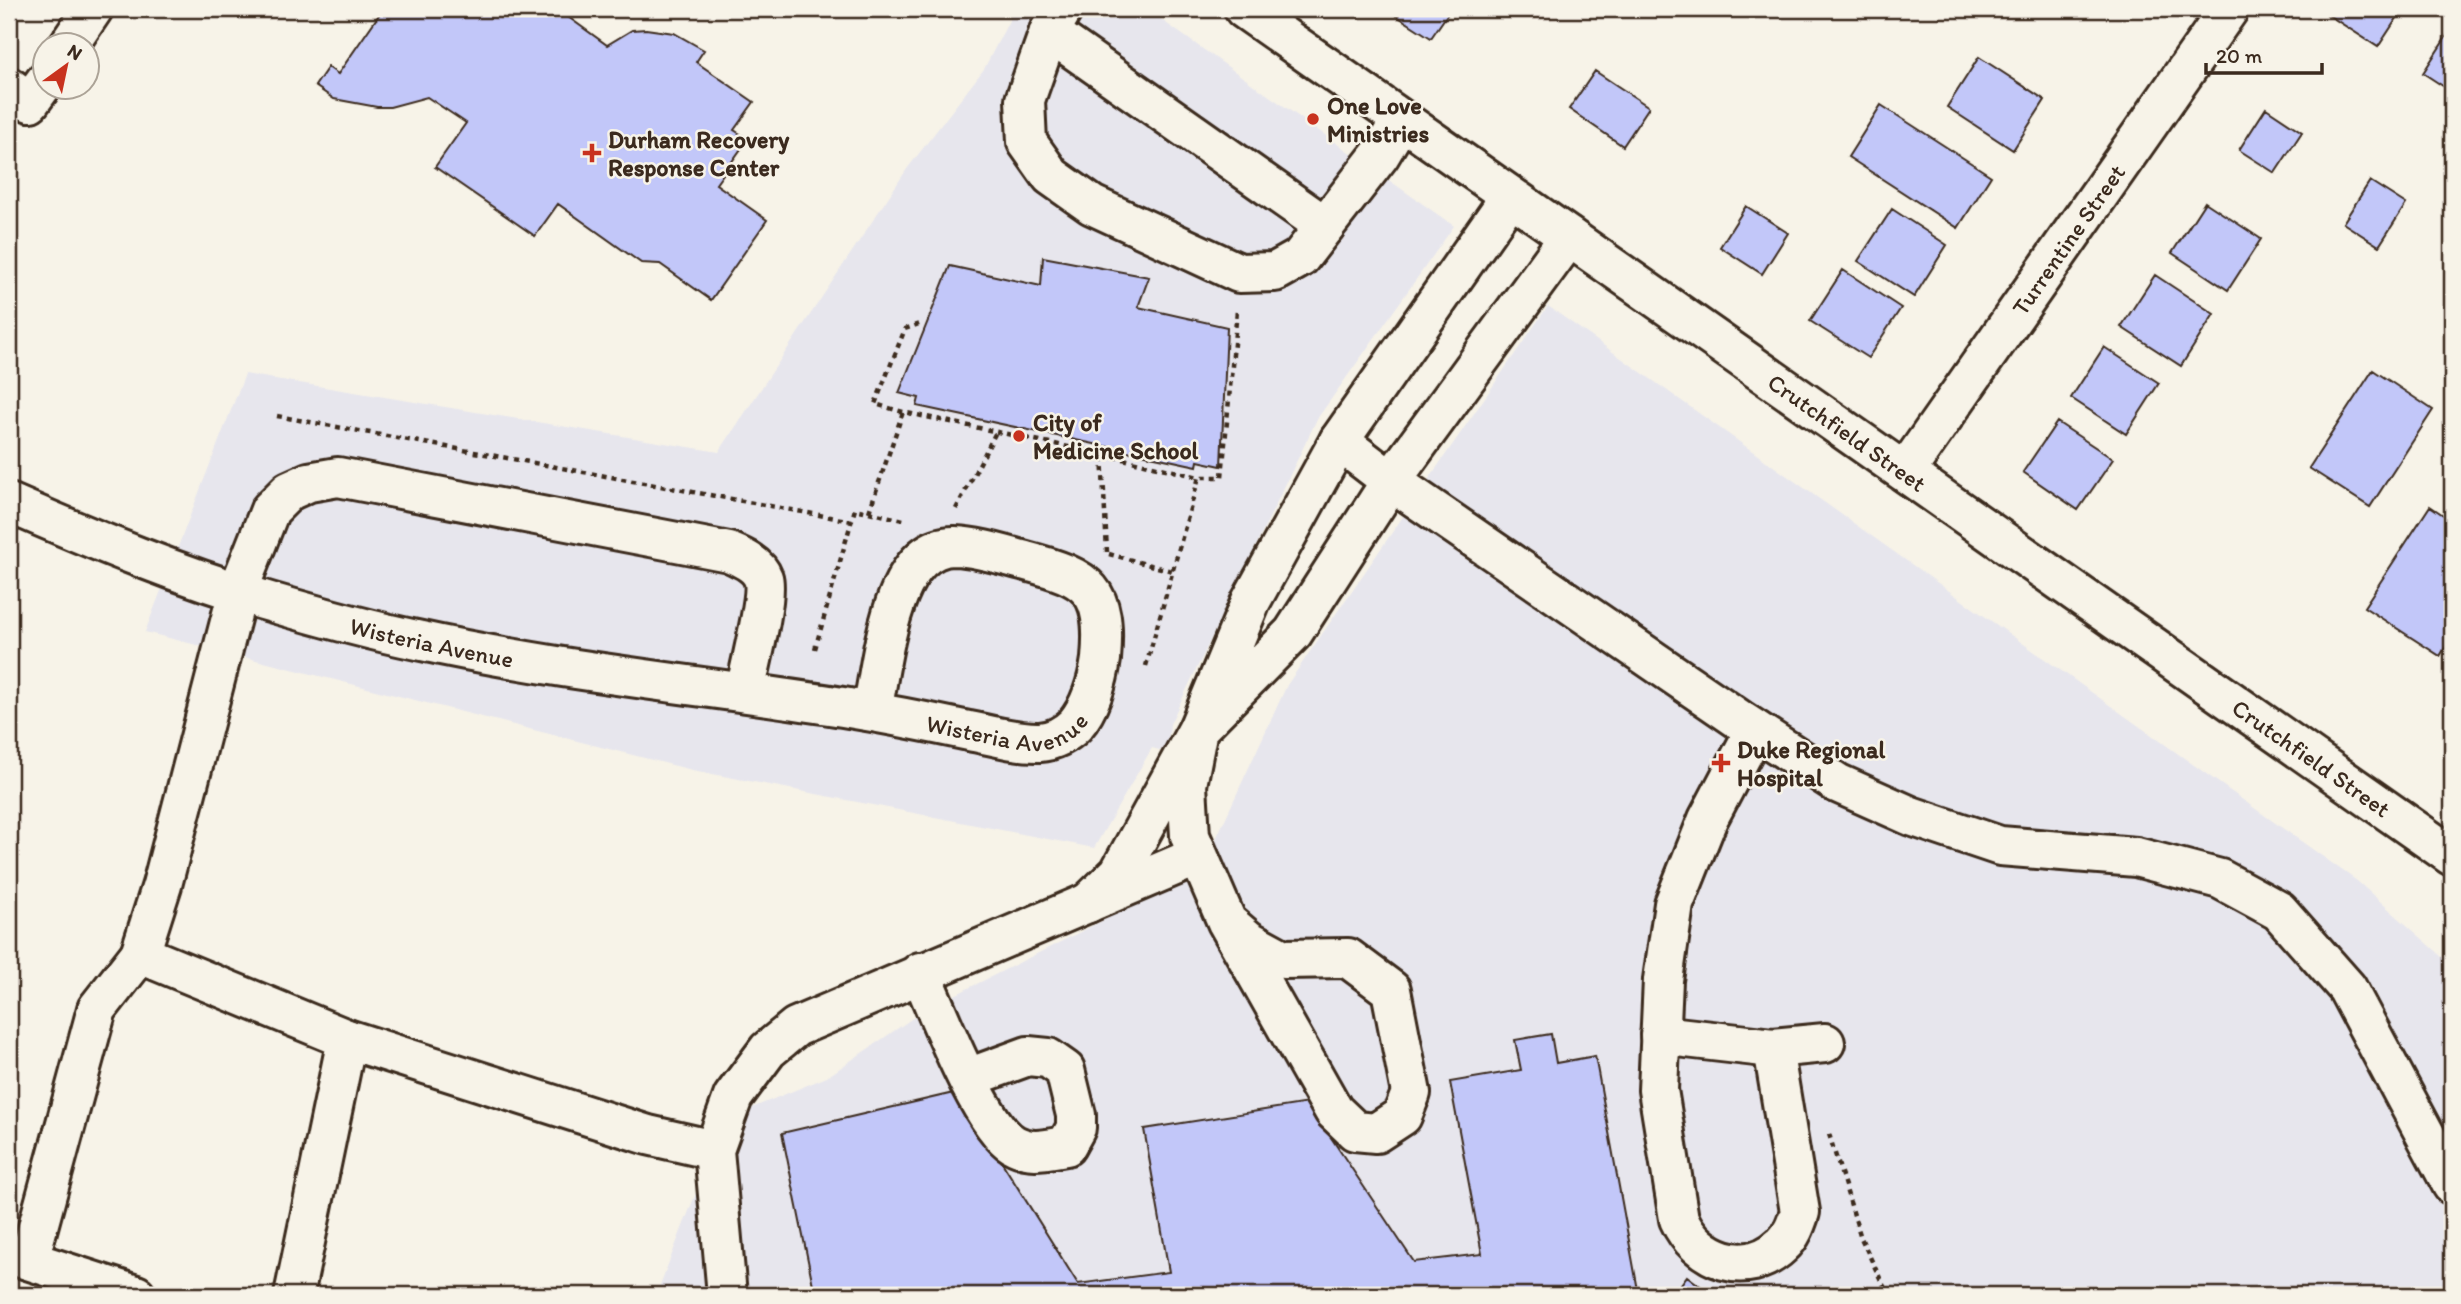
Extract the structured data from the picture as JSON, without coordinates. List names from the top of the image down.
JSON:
{
  "streets": {
    "street": ["Turrentine Street", "Crutchfield Street", "Wisteria Avenue"]
  },
  "crossings": [
    ["Turrentine Street", "Crutchfield Street"]
  ],
  "places": {
    "other": ["One Love Ministries", "City of Medicine School"],
    "health": ["Durham Recovery Response Center", "Duke Regional Hospital"]
  },
  "scale_bar": "20 m",
  "north": "top right"
}
